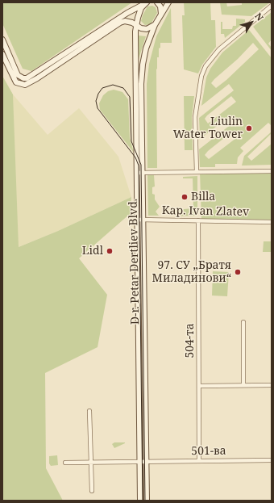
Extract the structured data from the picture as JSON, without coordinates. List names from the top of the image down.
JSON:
{
  "streets": {
    "main road": ["D-r. Petar Dertliev Blvd."],
    "street": ["Kap. Ivan Zlatev", "504-та", "501-ва"]
  },
  "crossings": [
    ["Kap. Ivan Zlatev", "D-r. Petar Dertliev Blvd."],
    ["Kap. Ivan Zlatev", "504-та"],
    ["D-r. Petar Dertliev Blvd.", "501-ва"],
    ["504-та", "501-ва"]
  ],
  "places": [
    "Liulin Water Tower",
    "Billa",
    "Lidl",
    "97. СУ „Братя Миладинови“"
  ],
  "north": "top right"
}
